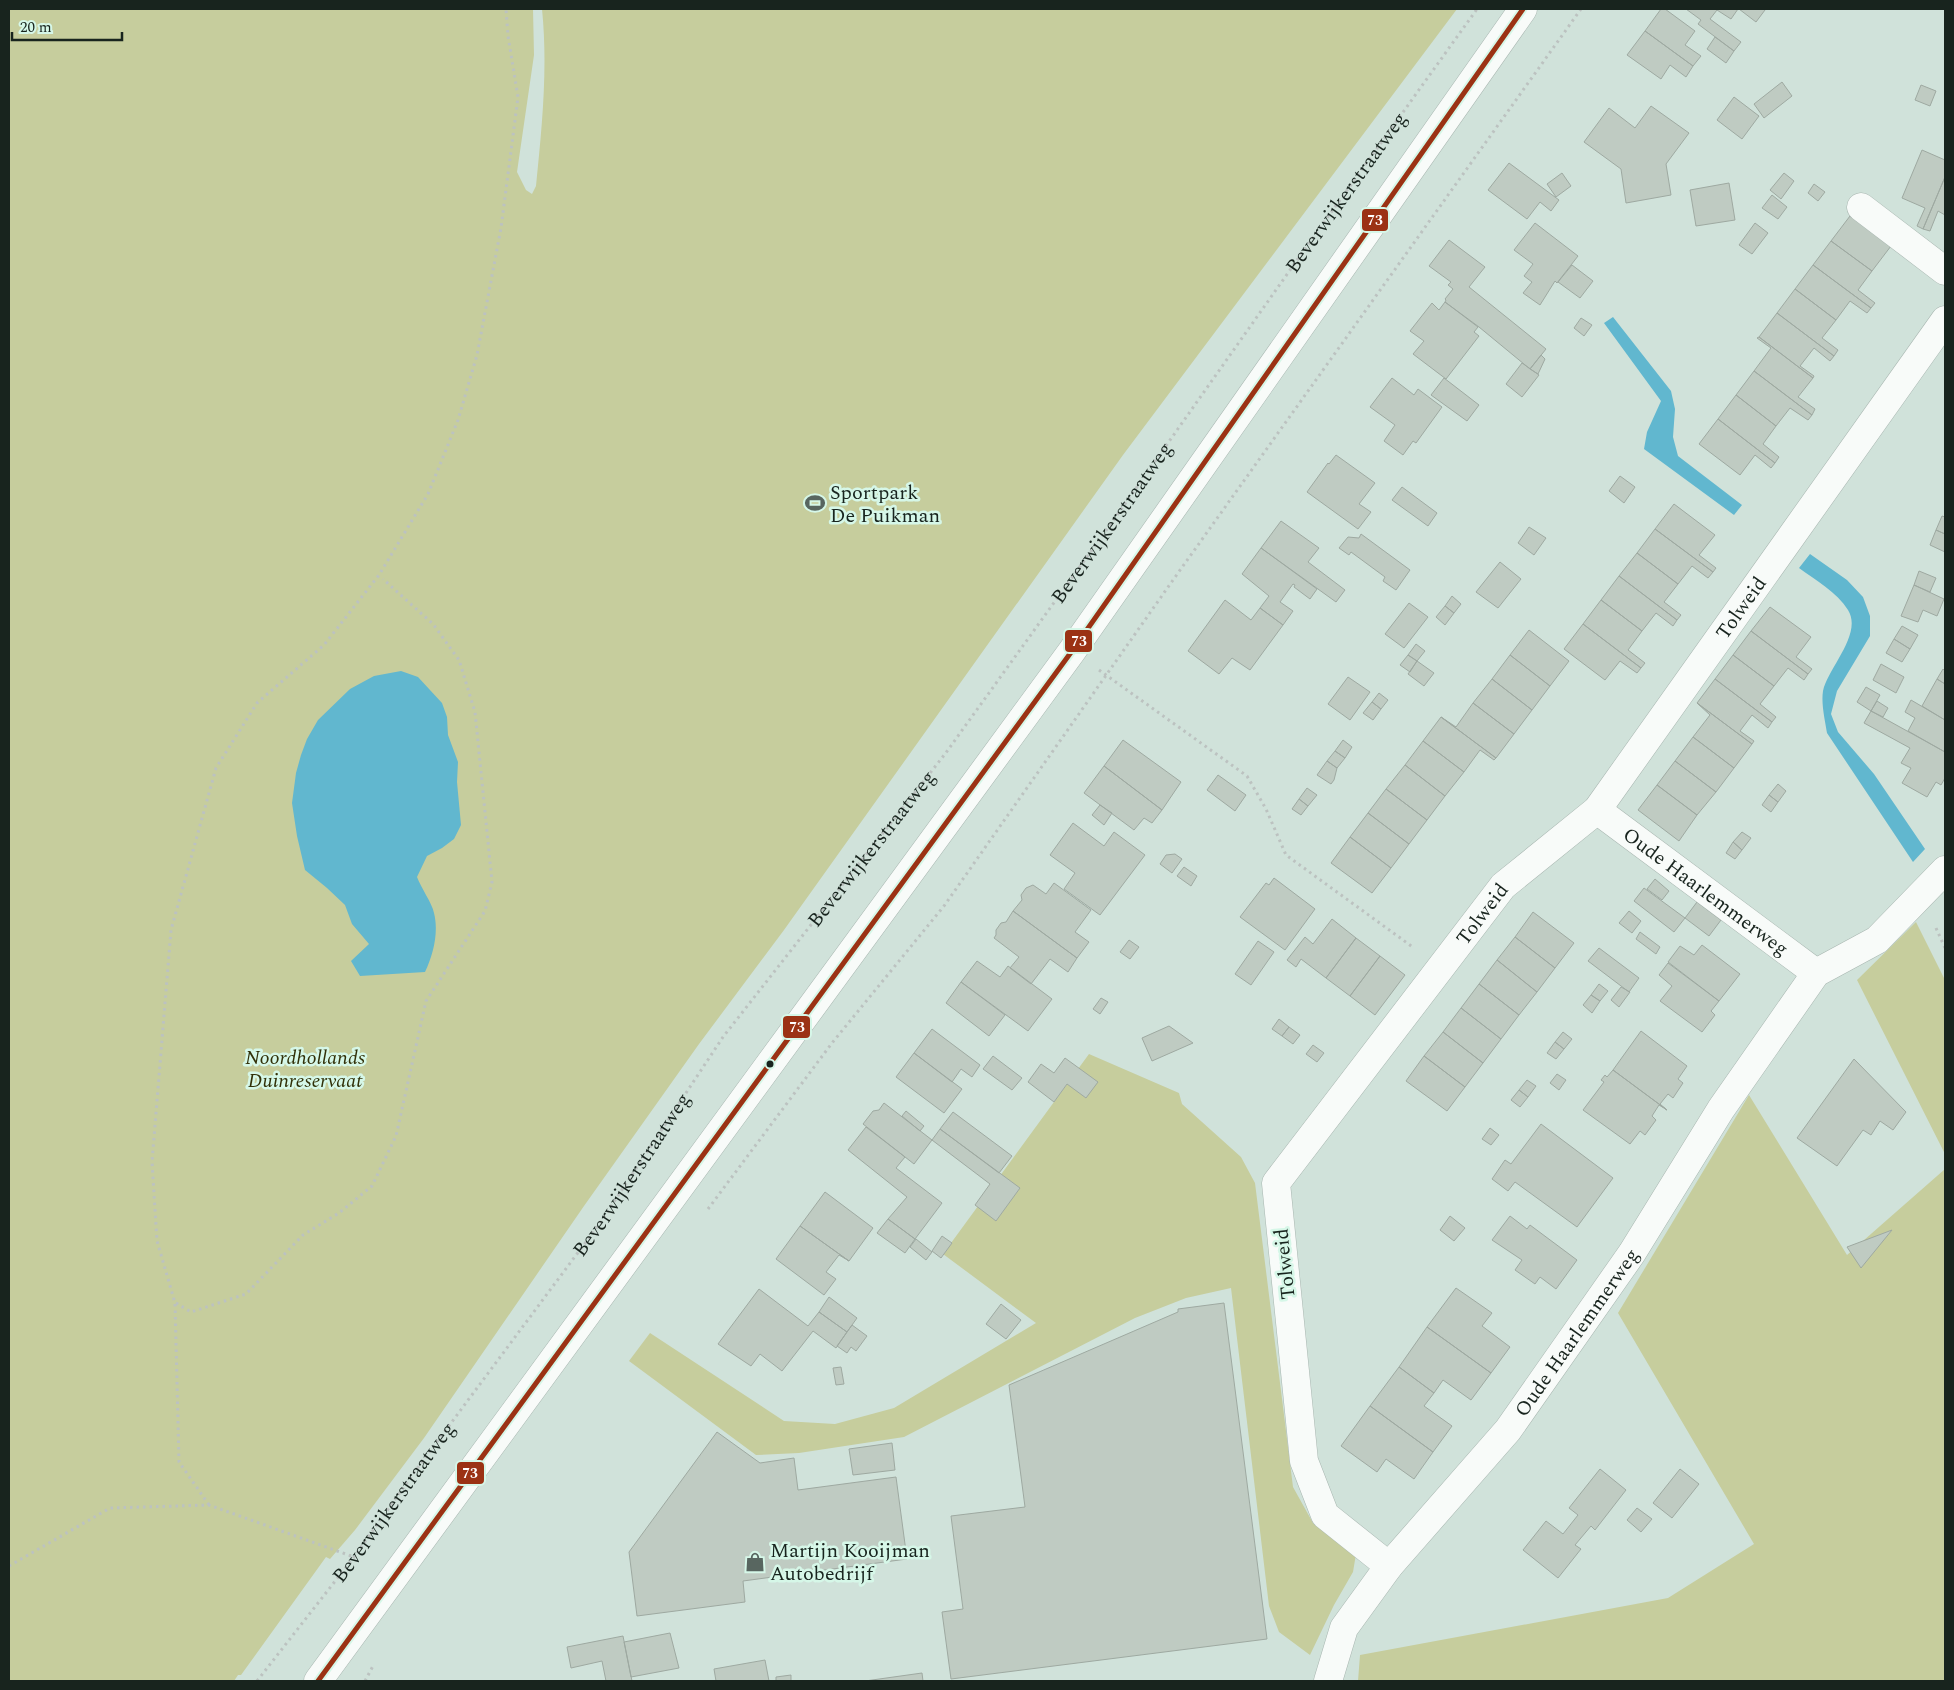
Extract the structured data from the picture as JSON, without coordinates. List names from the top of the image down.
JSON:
{
  "streets": {
    "street": ["Beverwijkerstraatweg", "Tolweid", "Oude Haarlemmerweg"]
  },
  "crossings": [
    ["Tolweid", "Oude Haarlemmerweg"]
  ],
  "parks": ["Noordhollands Duinreservaat"],
  "places": {
    "sports": ["Sportpark De Puikman"],
    "shop": ["Martijn Kooijman Autobedrijf"]
  },
  "lines": ["transit line 73"],
  "scale_bar": "20 m"
}
